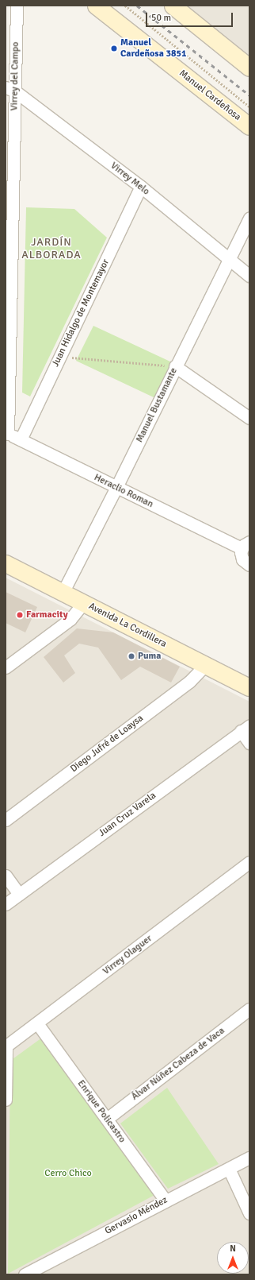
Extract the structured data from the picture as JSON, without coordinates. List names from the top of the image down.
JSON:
{
  "streets": {
    "main road": ["Manuel Cardeñosa", "Avenida La Cordillera"],
    "street": [
      "Virrey del Campo",
      "Virrey Melo",
      "Juan Hidalgo de Montemayor",
      "Manuel Bustamante",
      "Heraclio Roman",
      "Diego Jufré de Loaysa",
      "Juan Cruz Varela",
      "Virrey Olaguer",
      "Álvar Núñez Cabeza de Vaca",
      "Enrique Policastro",
      "Gervasio Méndez"
    ]
  },
  "crossings": [
    ["Virrey del Campo", "Virrey Melo"],
    ["Virrey del Campo", "Heraclio Roman"],
    ["Virrey Melo", "Juan Hidalgo de Montemayor"],
    ["Virrey Melo", "Manuel Bustamante"],
    ["Juan Hidalgo de Montemayor", "Heraclio Roman"],
    ["Manuel Bustamante", "Heraclio Roman"],
    ["Manuel Bustamante", "Avenida La Cordillera"],
    ["Avenida La Cordillera", "Diego Jufré de Loaysa"],
    ["Virrey Olaguer", "Enrique Policastro"],
    ["Álvar Núñez Cabeza de Vaca", "Enrique Policastro"],
    ["Enrique Policastro", "Gervasio Méndez"]
  ],
  "districts": ["JARDÍN ALBORADA"],
  "parks": ["Cerro Chico"],
  "places": ["Manuel Cardeñosa 3851", "Farmacity", "Puma"],
  "scale_bar": "50 m",
  "north": "top"
}
